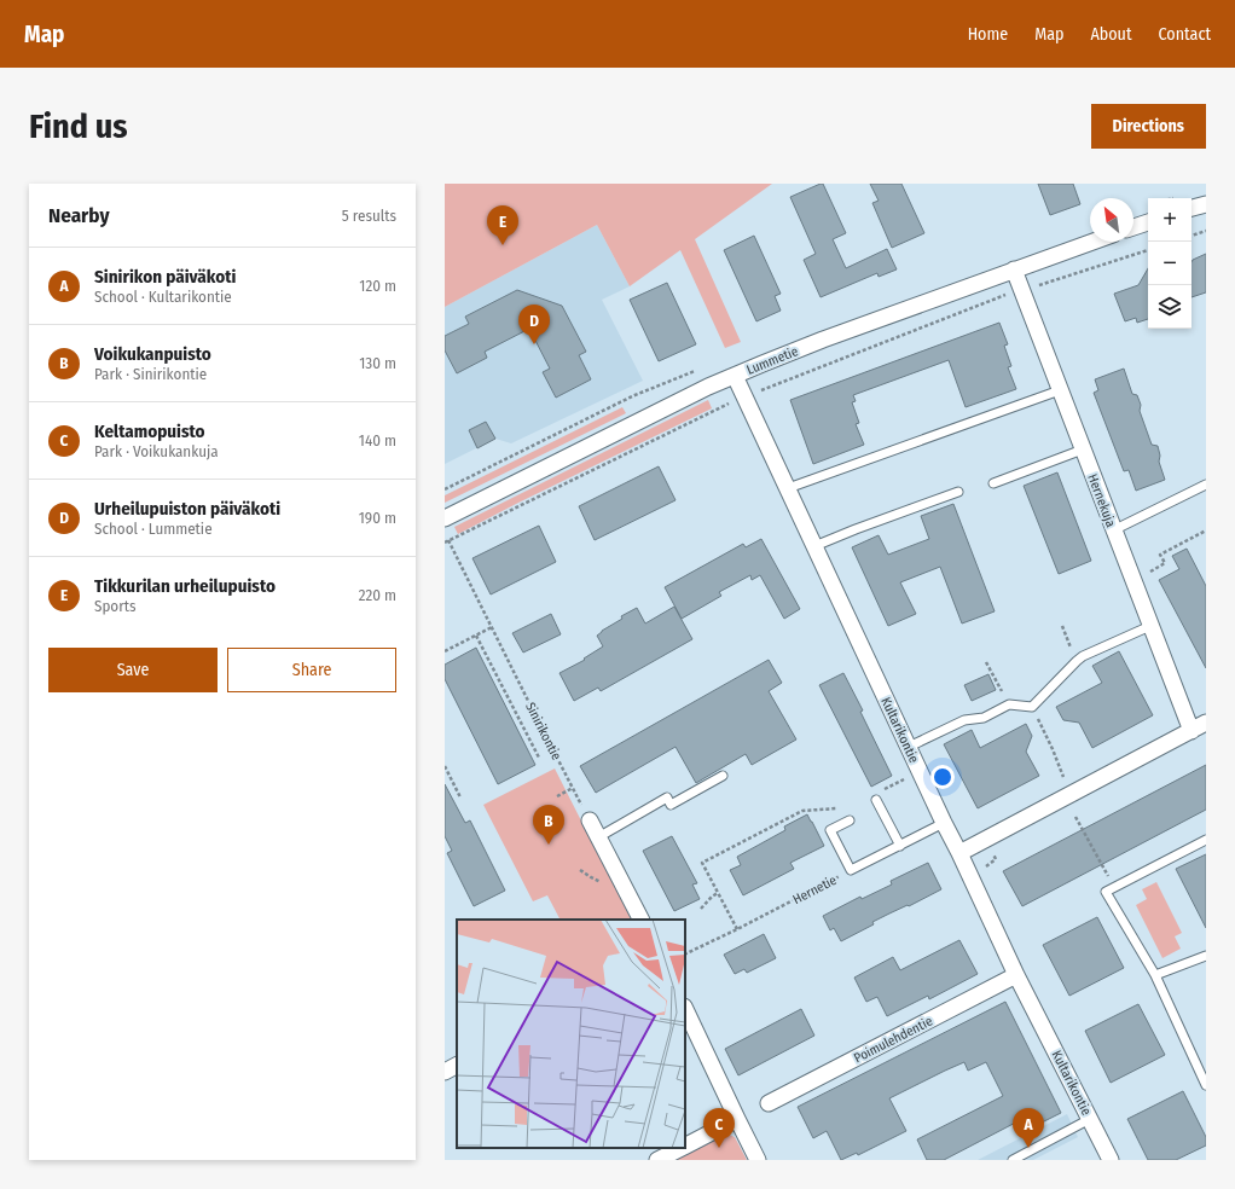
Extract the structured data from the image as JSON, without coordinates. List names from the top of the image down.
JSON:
{
  "streets": {
    "street": [
      "Lummetie",
      "Hernekuja",
      "Kultarikontie",
      "Poimulehdentie"
    ],
    "lane": ["Hernetie"],
    "path": ["Sinirikontie"]
  },
  "crossings": [
    ["Lummetie", "Hernekuja"],
    ["Lummetie", "Kultarikontie"],
    ["Kultarikontie", "Hernetie"],
    ["Kultarikontie", "Poimulehdentie"]
  ],
  "north": "top left",
  "page": {
    "header": "Map",
    "nav": [
      "Home",
      "Map",
      "About",
      "Contact"
    ],
    "buttons": [
      "Directions",
      ["Save", "Share"]
    ],
    "title": "Find us",
    "heading": ["Nearby", "5 results"],
    "map_buttons": ["+", "−"],
    "pins": [
      "E",
      "D",
      "B",
      "A",
      "C"
    ],
    "list": [
      {
        "mark": "A",
        "name": "Sinirikon päiväkoti",
        "note": "School · Kultarikontie",
        "value": "120 m"
      },
      {
        "mark": "B",
        "name": "Voikukanpuisto",
        "note": "Park · Sinirikontie",
        "value": "130 m"
      },
      {
        "mark": "C",
        "name": "Keltamopuisto",
        "note": "Park · Voikukankuja",
        "value": "140 m"
      },
      {
        "mark": "D",
        "name": "Urheilupuiston päiväkoti",
        "note": "School · Lummetie",
        "value": "190 m"
      },
      {
        "mark": "E",
        "name": "Tikkurilan urheilupuisto",
        "note": "Sports",
        "value": "220 m"
      }
    ]
  }
}
